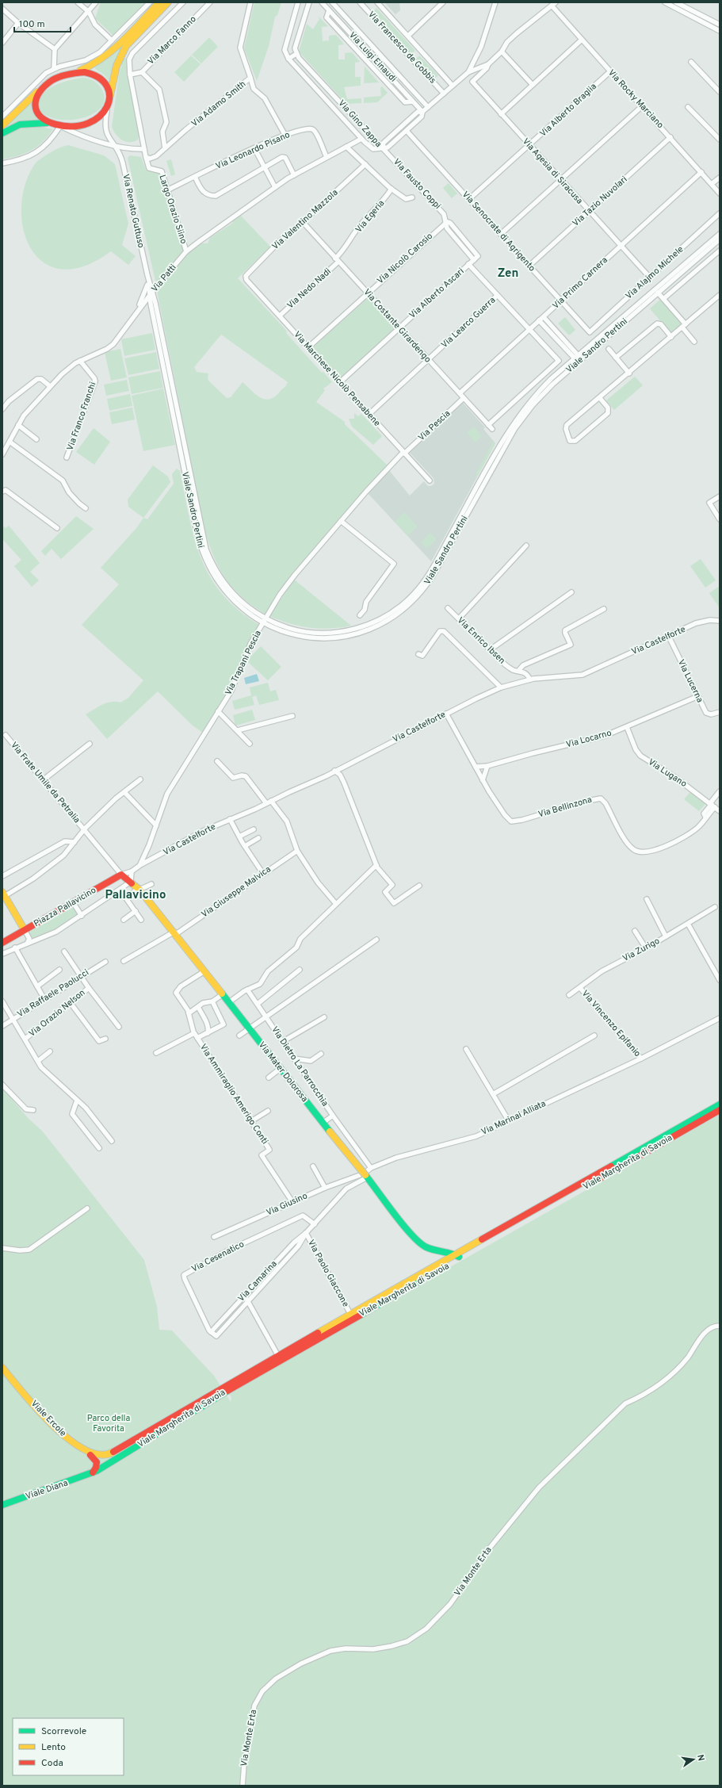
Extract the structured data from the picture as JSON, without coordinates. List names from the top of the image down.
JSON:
{
  "streets": {
    "street": [
      "Via Marco Fanno",
      "Via Francesco de Gobbis",
      "Via Luigi Einaudi",
      "Via Rocky Marciano",
      "Via Adamo Smith",
      "Via Alberto Braglia",
      "Via Gino Zappa",
      "Via Leonardo Pisano",
      "Via Agesia di Siracusa",
      "Via Fausto Coppi",
      "Via Tazio Nuvolari",
      "Largo Orazio Siino",
      "Via Renato Guttuso",
      "Via Egeria",
      "Via Valentino Mazzola",
      "Via Senocrate di Agrigento",
      "Via Nicolò Carosio",
      "Via Alajmo Michele",
      "Via Patti",
      "Via Primo Carnera",
      "Via Nedo Nadi",
      "Via Alberto Ascari",
      "Via Learco Guerra",
      "Via Costante Girardengo",
      "Viale Sandro Pertini",
      "Via Marchese Nicolò Pensabene",
      "Via Franco Franchi",
      "Via Pescia",
      "Via Enrico Ibsen",
      "Via Castelforte",
      "Via Trapani Pescia",
      "Via Lucerna",
      "Via Locarno",
      "Via Lugano",
      "Via Frate Umile da Petralia",
      "Via Bellinzona",
      "Via Giuseppe Malvica",
      "Piazza Pallavicino",
      "Via Zurigo",
      "Via Raffaele Paolucci",
      "Via Orazio Nelson",
      "Via Vincenzo Epifanio",
      "Via Dietro La Parrocchia",
      "Via Mater Dolorosa",
      "Via Ammiraglio Amerigo Conti",
      "Via Marinai Alliata",
      "Viale Margherita di Savoia",
      "Via Giusino",
      "Via Cesenatico",
      "Via Paolo Giaccone",
      "Via Camarina",
      "Viale Ercole",
      "Viale Diana",
      "Via Monte Erta"
    ]
  },
  "crossings": [
    ["Via Marco Fanno", "Via Adamo Smith"],
    ["Via Rocky Marciano", "Via Alberto Braglia"],
    ["Via Rocky Marciano", "Via Tazio Nuvolari"],
    ["Via Rocky Marciano", "Via Primo Carnera"],
    ["Via Adamo Smith", "Largo Orazio Siino"],
    ["Via Alberto Braglia", "Via Agesia di Siracusa"],
    ["Via Alberto Braglia", "Via Senocrate di Agrigento"],
    ["Via Gino Zappa", "Via Fausto Coppi"],
    ["Via Gino Zappa", "Via Patti"],
    ["Via Leonardo Pisano", "Largo Orazio Siino"],
    ["Via Leonardo Pisano", "Via Patti"],
    ["Via Agesia di Siracusa", "Via Tazio Nuvolari"],
    ["Via Agesia di Siracusa", "Via Alajmo Michele"],
    ["Via Agesia di Siracusa", "Via Primo Carnera"],
    ["Via Fausto Coppi", "Via Nicolò Carosio"],
    ["Via Fausto Coppi", "Via Alberto Ascari"],
    ["Via Tazio Nuvolari", "Via Senocrate di Agrigento"],
    ["Largo Orazio Siino", "Via Patti"],
    ["Via Renato Guttuso", "Via Patti"],
    ["Via Renato Guttuso", "Viale Sandro Pertini"],
    ["Via Egeria", "Via Nedo Nadi"],
    ["Via Egeria", "Via Costante Girardengo"],
    ["Via Valentino Mazzola", "Via Costante Girardengo"],
    ["Via Valentino Mazzola", "Via Marchese Nicolò Pensabene"],
    ["Via Senocrate di Agrigento", "Via Alajmo Michele"],
    ["Via Senocrate di Agrigento", "Via Primo Carnera"],
    ["Via Nicolò Carosio", "Via Alberto Ascari"],
    ["Via Nicolò Carosio", "Via Costante Girardengo"],
    ["Via Nicolò Carosio", "Via Marchese Nicolò Pensabene"],
    ["Via Patti", "Via Franco Franchi"],
    ["Via Primo Carnera", "Via Costante Girardengo"],
    ["Via Nedo Nadi", "Via Costante Girardengo"],
    ["Via Nedo Nadi", "Via Marchese Nicolò Pensabene"],
    ["Via Alberto Ascari", "Via Costante Girardengo"],
    ["Via Alberto Ascari", "Via Marchese Nicolò Pensabene"],
    ["Via Learco Guerra", "Via Costante Girardengo"],
    ["Via Learco Guerra", "Via Marchese Nicolò Pensabene"],
    ["Via Costante Girardengo", "Via Pescia"],
    ["Viale Sandro Pertini", "Via Trapani Pescia"],
    ["Via Marchese Nicolò Pensabene", "Via Pescia"],
    ["Via Marchese Nicolò Pensabene", "Via Trapani Pescia"],
    ["Via Pescia", "Via Trapani Pescia"],
    ["Via Enrico Ibsen", "Via Castelforte"],
    ["Via Castelforte", "Via Trapani Pescia"],
    ["Via Castelforte", "Via Lucerna"],
    ["Via Castelforte", "Via Bellinzona"],
    ["Via Castelforte", "Piazza Pallavicino"],
    ["Via Lucerna", "Via Locarno"],
    ["Via Locarno", "Via Lugano"],
    ["Via Locarno", "Via Bellinzona"],
    ["Via Lugano", "Via Bellinzona"],
    ["Via Frate Umile da Petralia", "Piazza Pallavicino"],
    ["Via Giuseppe Malvica", "Via Mater Dolorosa"],
    ["Via Zurigo", "Via Vincenzo Epifanio"],
    ["Via Vincenzo Epifanio", "Via Marinai Alliata"],
    ["Via Mater Dolorosa", "Via Ammiraglio Amerigo Conti"],
    ["Via Mater Dolorosa", "Viale Margherita di Savoia"],
    ["Via Mater Dolorosa", "Via Giusino"],
    ["Via Mater Dolorosa", "Via Camarina"],
    ["Via Ammiraglio Amerigo Conti", "Via Giusino"],
    ["Via Marinai Alliata", "Via Giusino"],
    ["Viale Margherita di Savoia", "Via Paolo Giaccone"],
    ["Viale Margherita di Savoia", "Viale Ercole"],
    ["Viale Margherita di Savoia", "Viale Diana"],
    ["Via Giusino", "Via Camarina"],
    ["Via Cesenatico", "Via Camarina"],
    ["Via Paolo Giaccone", "Via Camarina"]
  ],
  "districts": ["Zen", "Pallavicino"],
  "parks": ["Parco della Favorita"],
  "legend": ["Scorrevole", "Lento", "Coda"],
  "scale_bar": "100 m",
  "north": "right"
}
